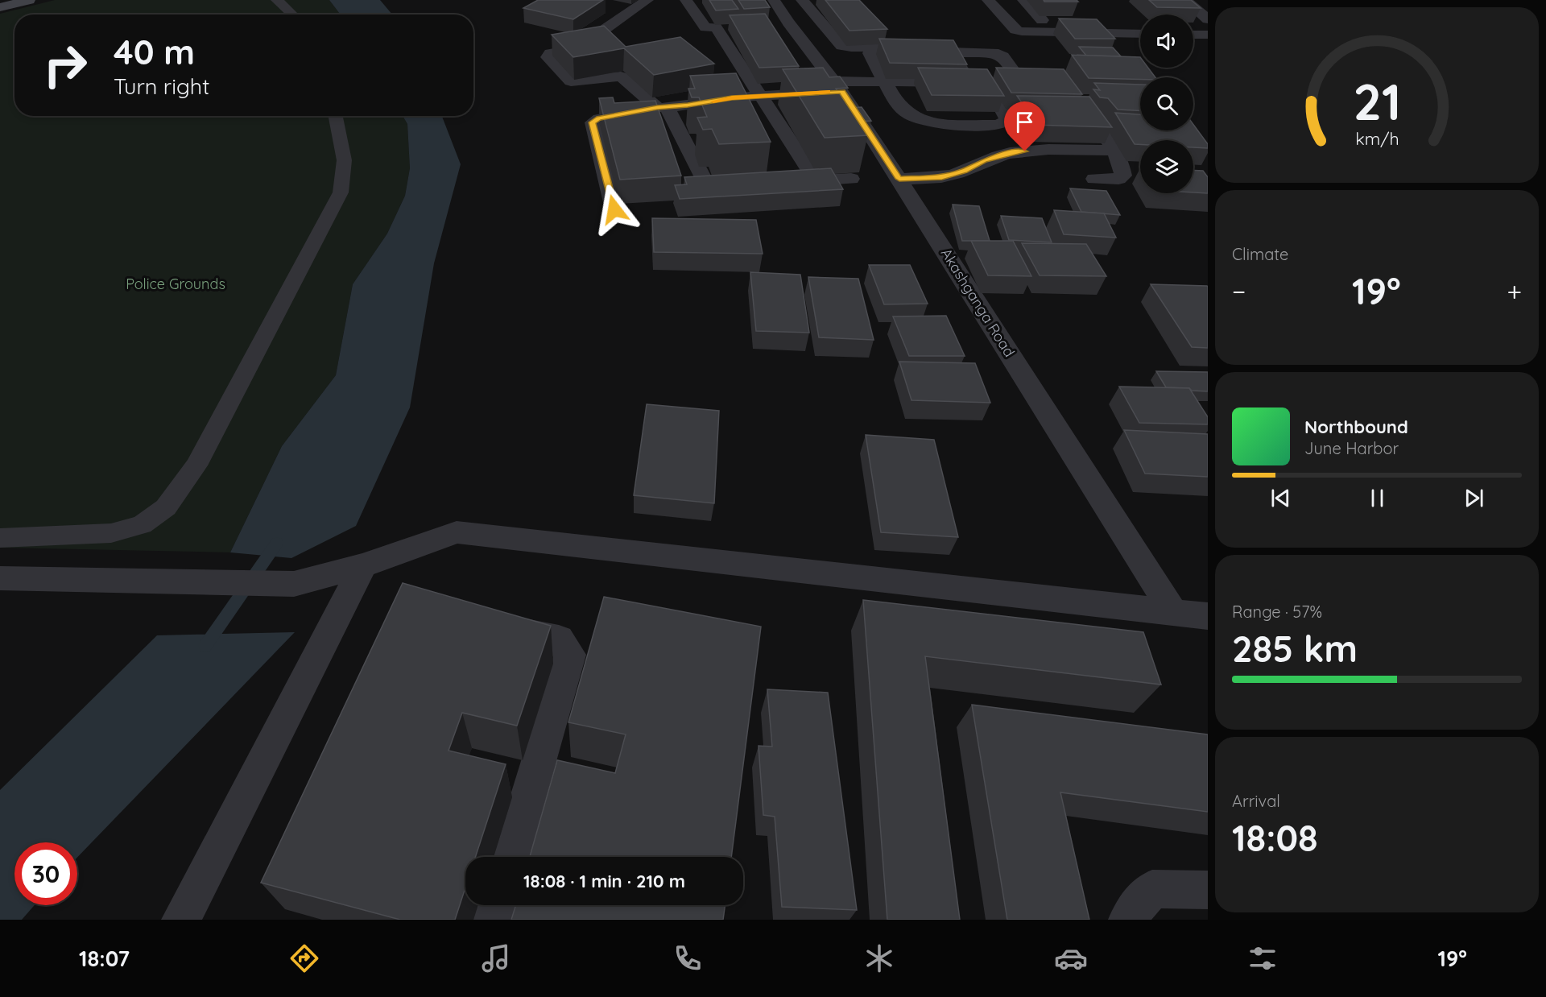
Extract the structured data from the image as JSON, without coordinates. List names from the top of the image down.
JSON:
{
  "streets": {
    "street": ["Akashganga Road"]
  },
  "parks": ["Police Grounds"],
  "page": {
    "turn": ["40 m", "Turn right"],
    "tile": [
      "Climate",
      ["Range · 57%", "285 km"],
      ["Arrival", "18:08"]
    ],
    "heat": ["−", "19°", "+"],
    "song": ["Northbound", "June Harbor"],
    "limit": "30",
    "trip": "18:08 · 1 min · 210 m",
    "tabs": ["18:07", "19°"],
    "gauge": ["21", "km/h"]
  }
}
